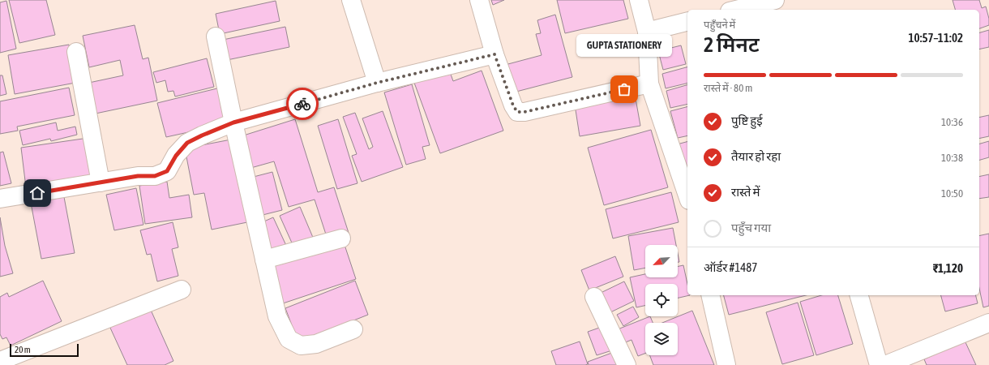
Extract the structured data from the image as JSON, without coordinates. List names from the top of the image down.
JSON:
{
  "places": ["GUPTA STATIONERY"],
  "scale_bar": "20 m",
  "north": "bottom left",
  "page": {
    "heading": ["2 मिनट", "पहुँचने में", "10:57–11:02"],
    "panel": ["ऑर्डर #1487", "₹1,120"],
    "bubble": "GUPTA STATIONERY",
    "bar": "रास्ते में · 80 m",
    "list": [
      ["पुष्टि हुई", "10:36"],
      ["तैयार हो रहा", "10:38"],
      ["रास्ते में", "10:50"],
      "पहुँच गया"
    ],
    "scale": "20 m"
  }
}
